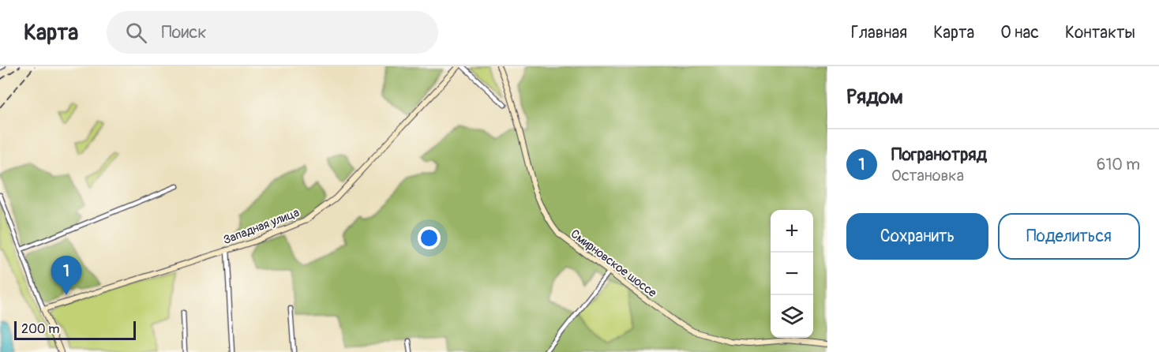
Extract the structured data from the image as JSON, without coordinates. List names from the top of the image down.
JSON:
{
  "streets": {
    "street": ["Западная улица", "Смирновское шоссе"]
  },
  "scale_bar": "200 m",
  "page": {
    "header": "Карта",
    "search": "Поиск",
    "nav": [
      "Главная",
      "Карта",
      "О нас",
      "Контакты"
    ],
    "heading": "Рядом",
    "list": [
      {
        "mark": "1",
        "name": "Погранотряд",
        "note": "Остановка",
        "value": "610 m"
      }
    ],
    "buttons": ["Сохранить", "Поделиться"],
    "map_buttons": ["+", "−"],
    "pins": "1",
    "scale": "200 m"
  }
}
